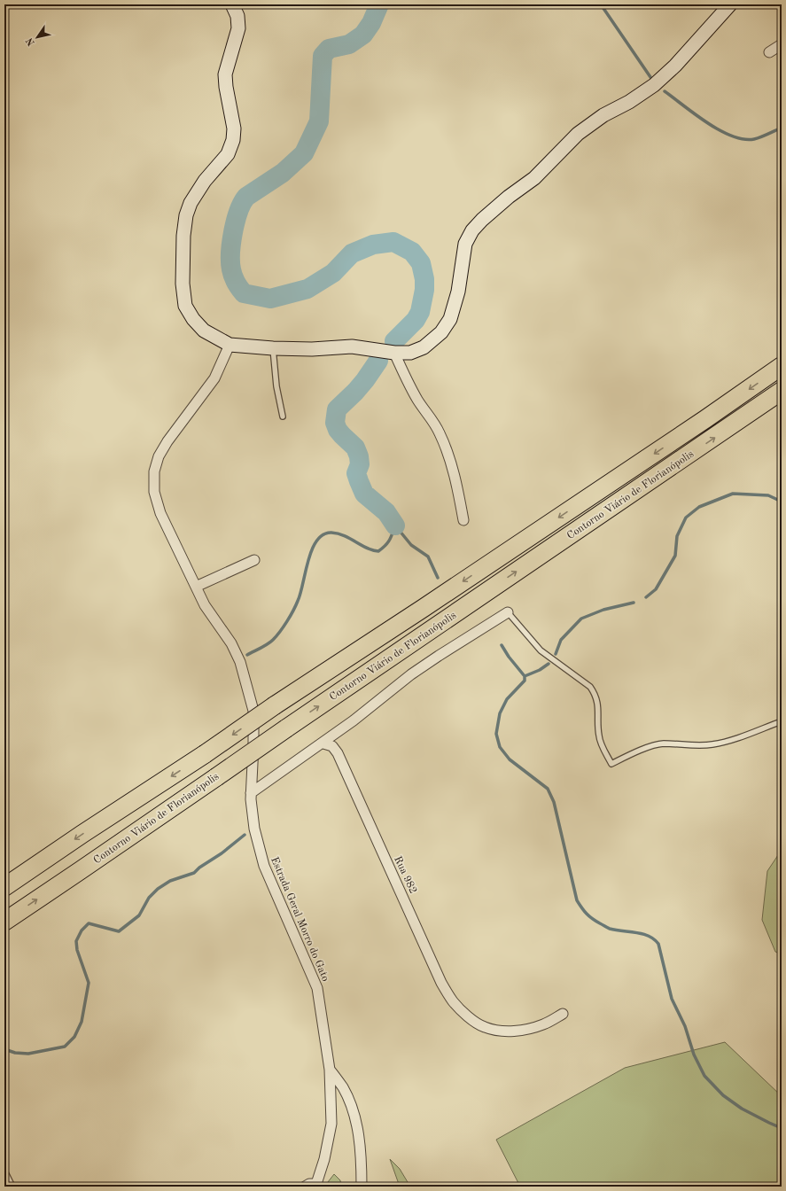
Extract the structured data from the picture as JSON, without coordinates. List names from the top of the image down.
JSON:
{
  "streets": {
    "highway": ["Contorno Viário de Florianópolis"],
    "street": ["Rua 982", "Estrada Geral Morro do Gato"]
  },
  "north": "bottom left"
}
